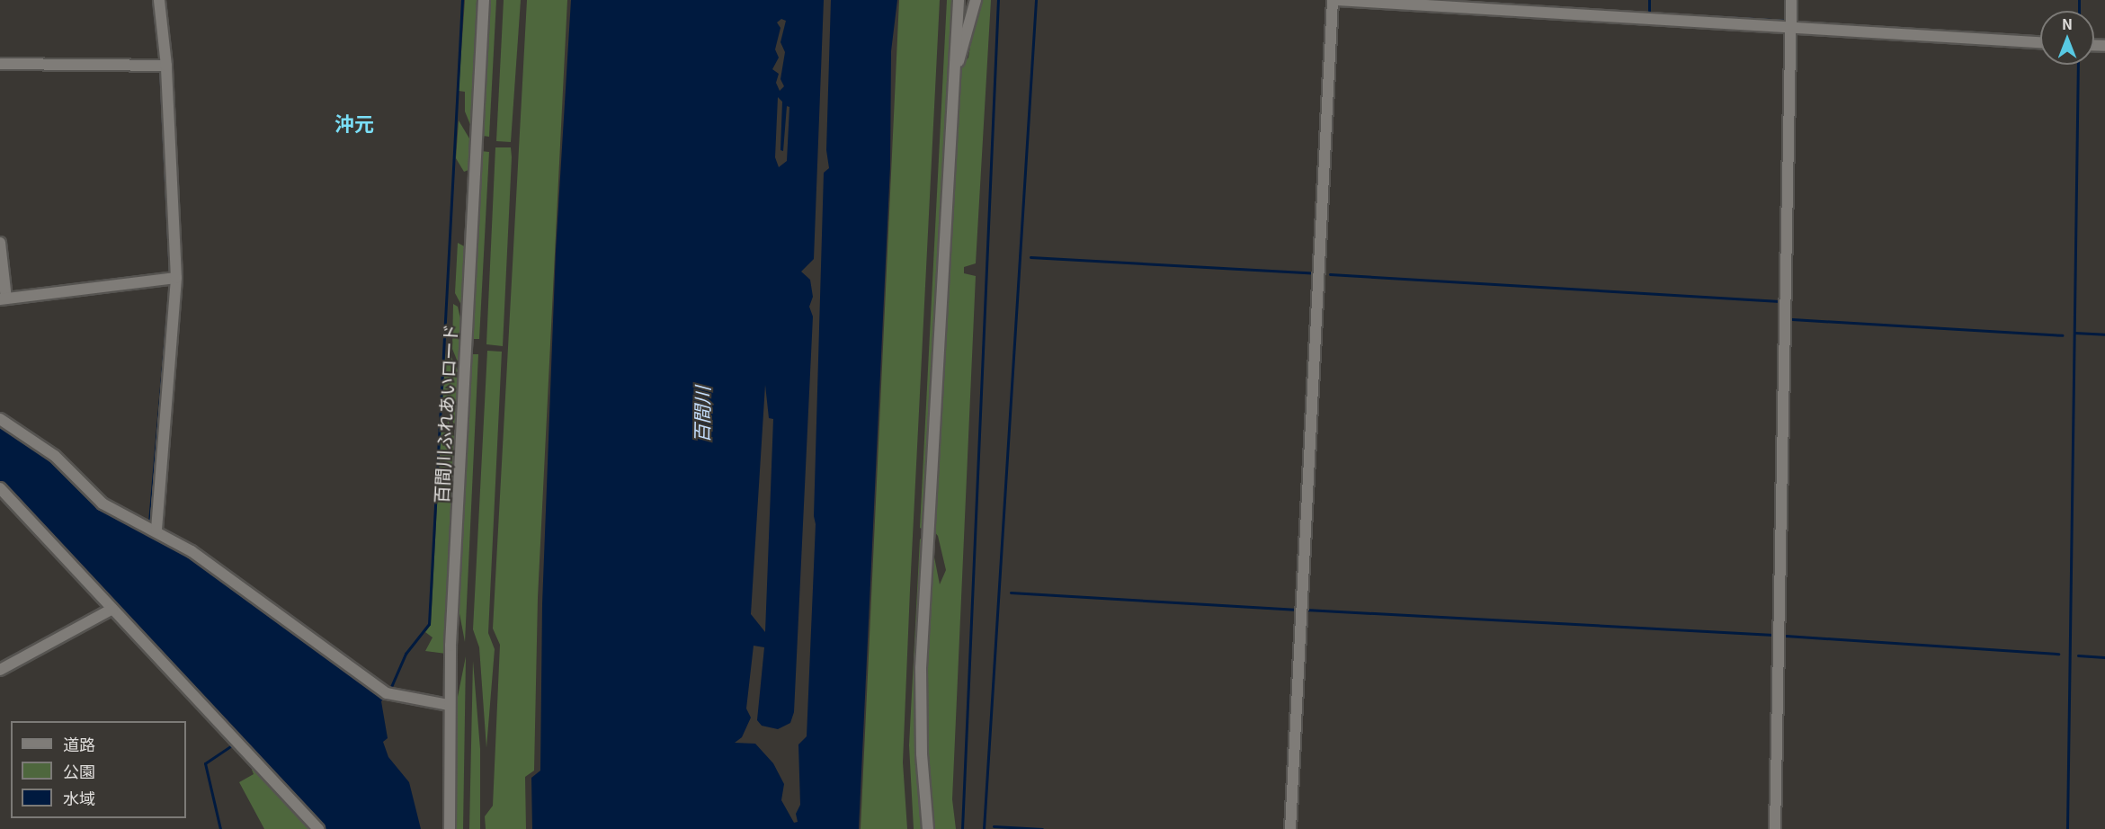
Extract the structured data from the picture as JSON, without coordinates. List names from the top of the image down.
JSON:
{
  "streets": {
    "street": ["百間川ふれあいロード"]
  },
  "districts": ["沖元"],
  "water": ["百間川"],
  "legend": ["道路", "公園", "水域"],
  "north": "top"
}
